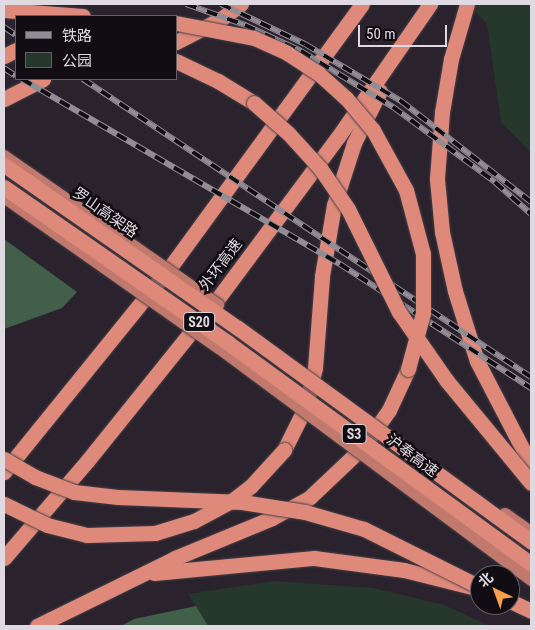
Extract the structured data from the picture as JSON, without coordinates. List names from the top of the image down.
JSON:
{
  "streets": {
    "highway": [
      "罗山高架路",
      "外环高速",
      "S20",
      "S3",
      "沪奉高速"
    ]
  },
  "crossings": [
    ["罗山高架路", "沪奉高速"]
  ],
  "legend": ["铁路", "公园"],
  "scale_bar": "50 m",
  "north": "top left"
}
